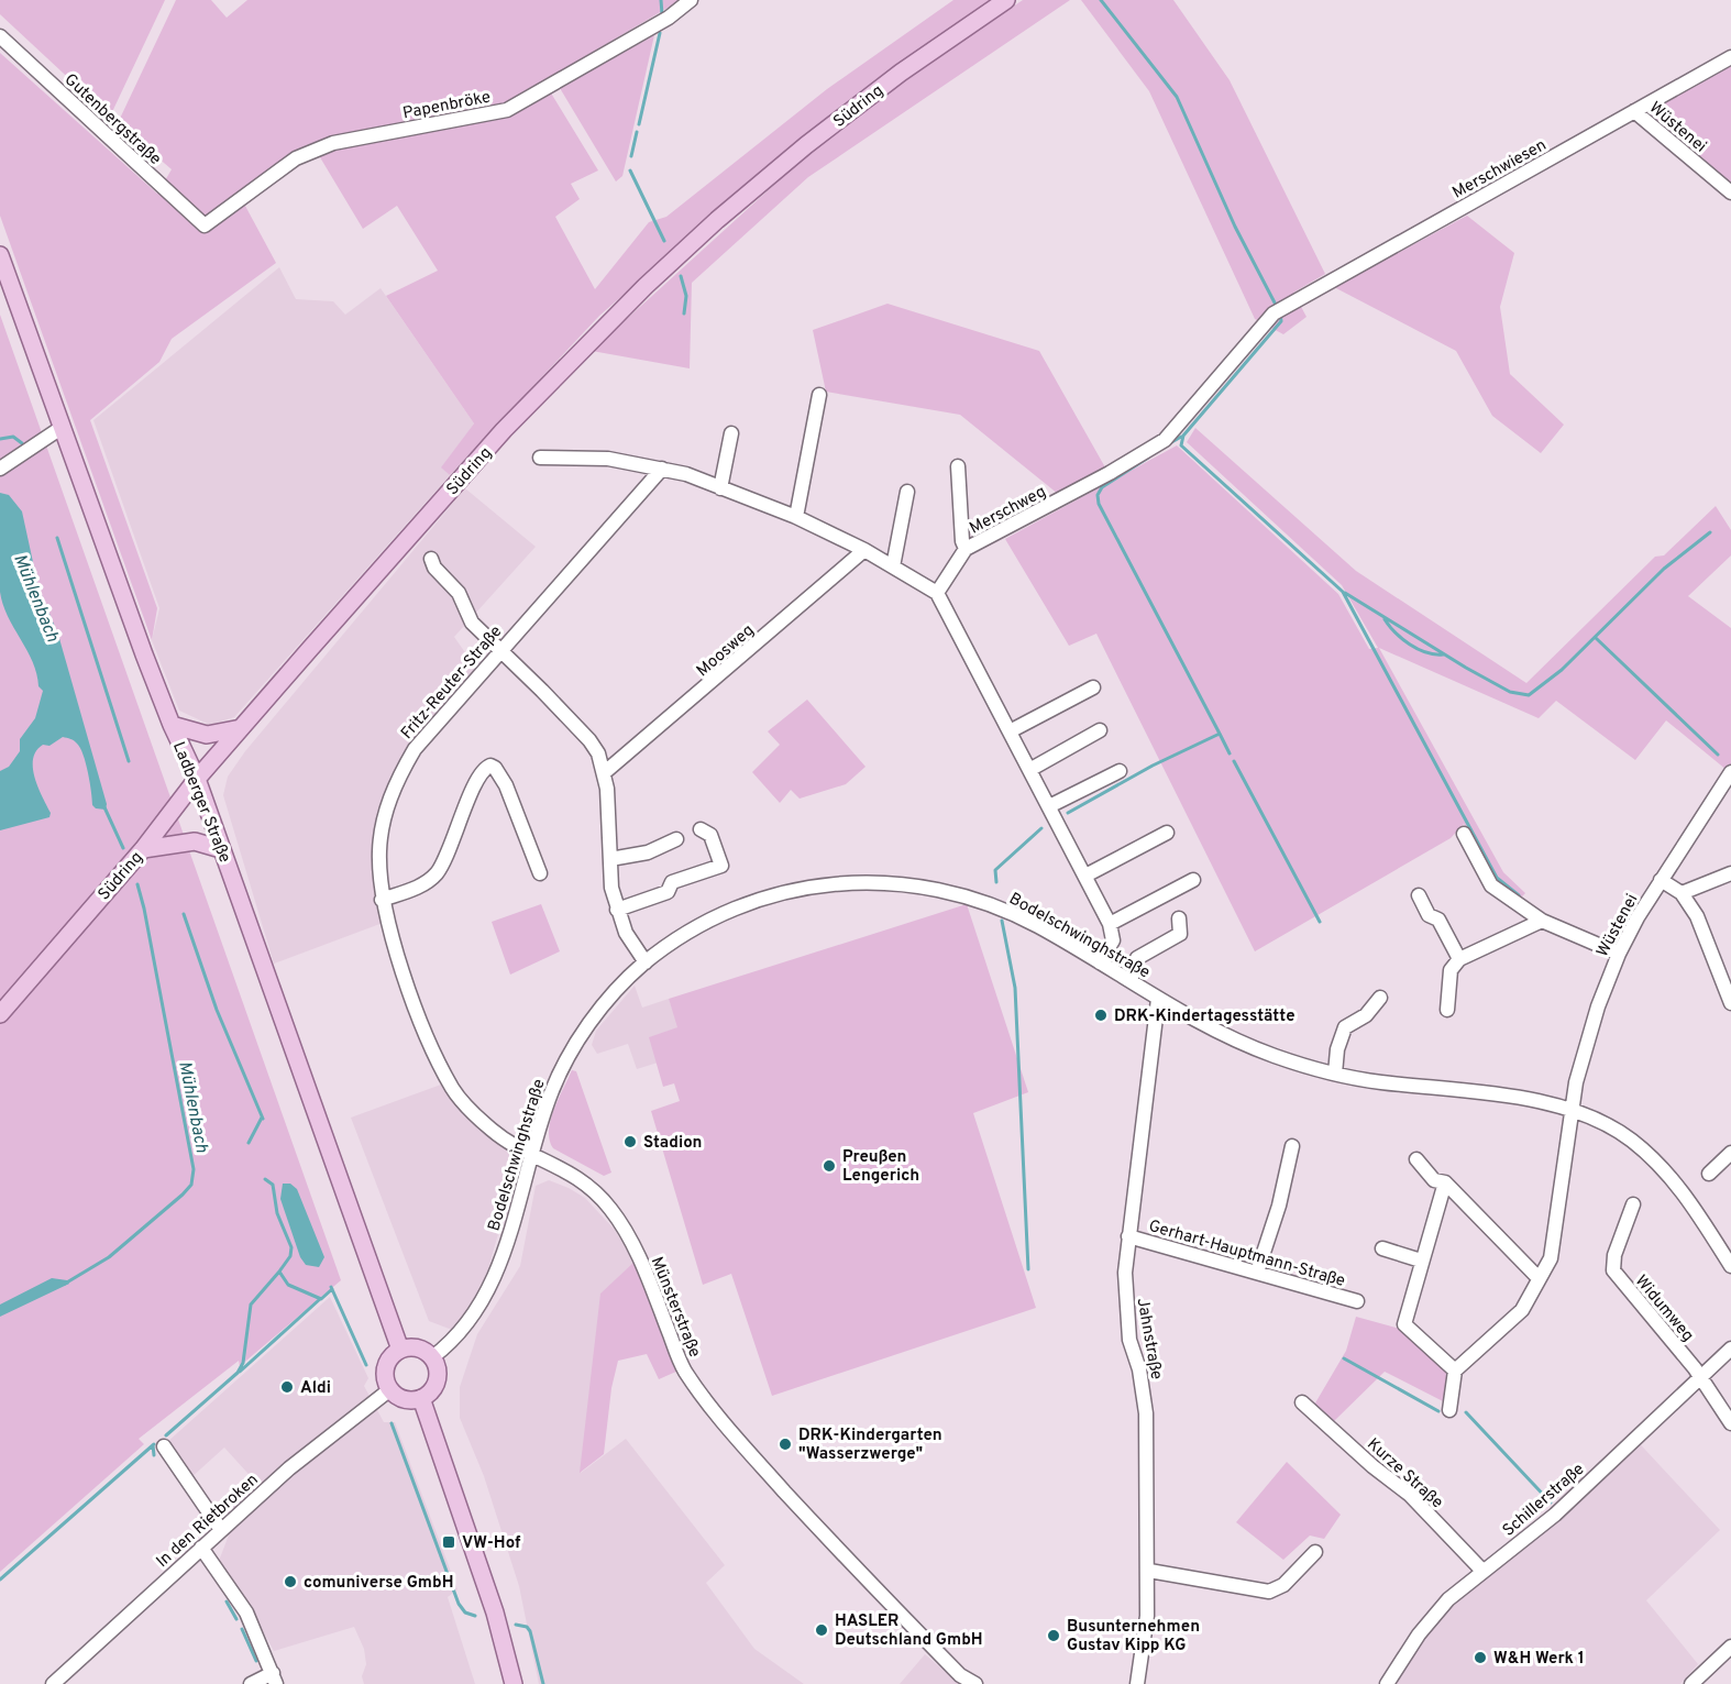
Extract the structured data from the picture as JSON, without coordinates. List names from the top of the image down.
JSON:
{
  "streets": {
    "main road": ["Südring", "Ladberger Straße"],
    "street": [
      "Papenbröke",
      "Gutenbergstraße",
      "Wüstenei",
      "Merschwiesen",
      "Merschweg",
      "Moosweg",
      "Fritz-Reuter-Straße",
      "Bodelschwinghstraße",
      "Gerhart-Hauptmann-Straße",
      "Münsterstraße",
      "Widumweg",
      "Jahnstraße",
      "Kurze Straße",
      "Schillerstraße",
      "In den Rietbroken"
    ]
  },
  "crossings": [
    ["Papenbröke", "Gutenbergstraße"],
    ["Südring", "Ladberger Straße"],
    ["Wüstenei", "Merschwiesen"],
    ["Wüstenei", "Bodelschwinghstraße"],
    ["Merschwiesen", "Merschweg"],
    ["Fritz-Reuter-Straße", "Bodelschwinghstraße"],
    ["Fritz-Reuter-Straße", "Münsterstraße"],
    ["Ladberger Straße", "Bodelschwinghstraße"],
    ["Ladberger Straße", "In den Rietbroken"],
    ["Bodelschwinghstraße", "Münsterstraße"],
    ["Bodelschwinghstraße", "Jahnstraße"],
    ["Bodelschwinghstraße", "In den Rietbroken"],
    ["Gerhart-Hauptmann-Straße", "Jahnstraße"],
    ["Widumweg", "Schillerstraße"],
    ["Kurze Straße", "Schillerstraße"]
  ],
  "water": ["Mühlenbach"],
  "places": {
    "other": [
      "DRK-Kindertagesstätte",
      "Stadion",
      "Preußen Lengerich",
      "Aldi",
      "DRK-Kindergarten \"Wasserzwerge\"",
      "comuniverse GmbH",
      "HASLER Deutschland GmbH",
      "Busunternehmen Gustav Kipp KG",
      "W&H Werk 1"
    ],
    "transit": ["VW-Hof"]
  }
}
